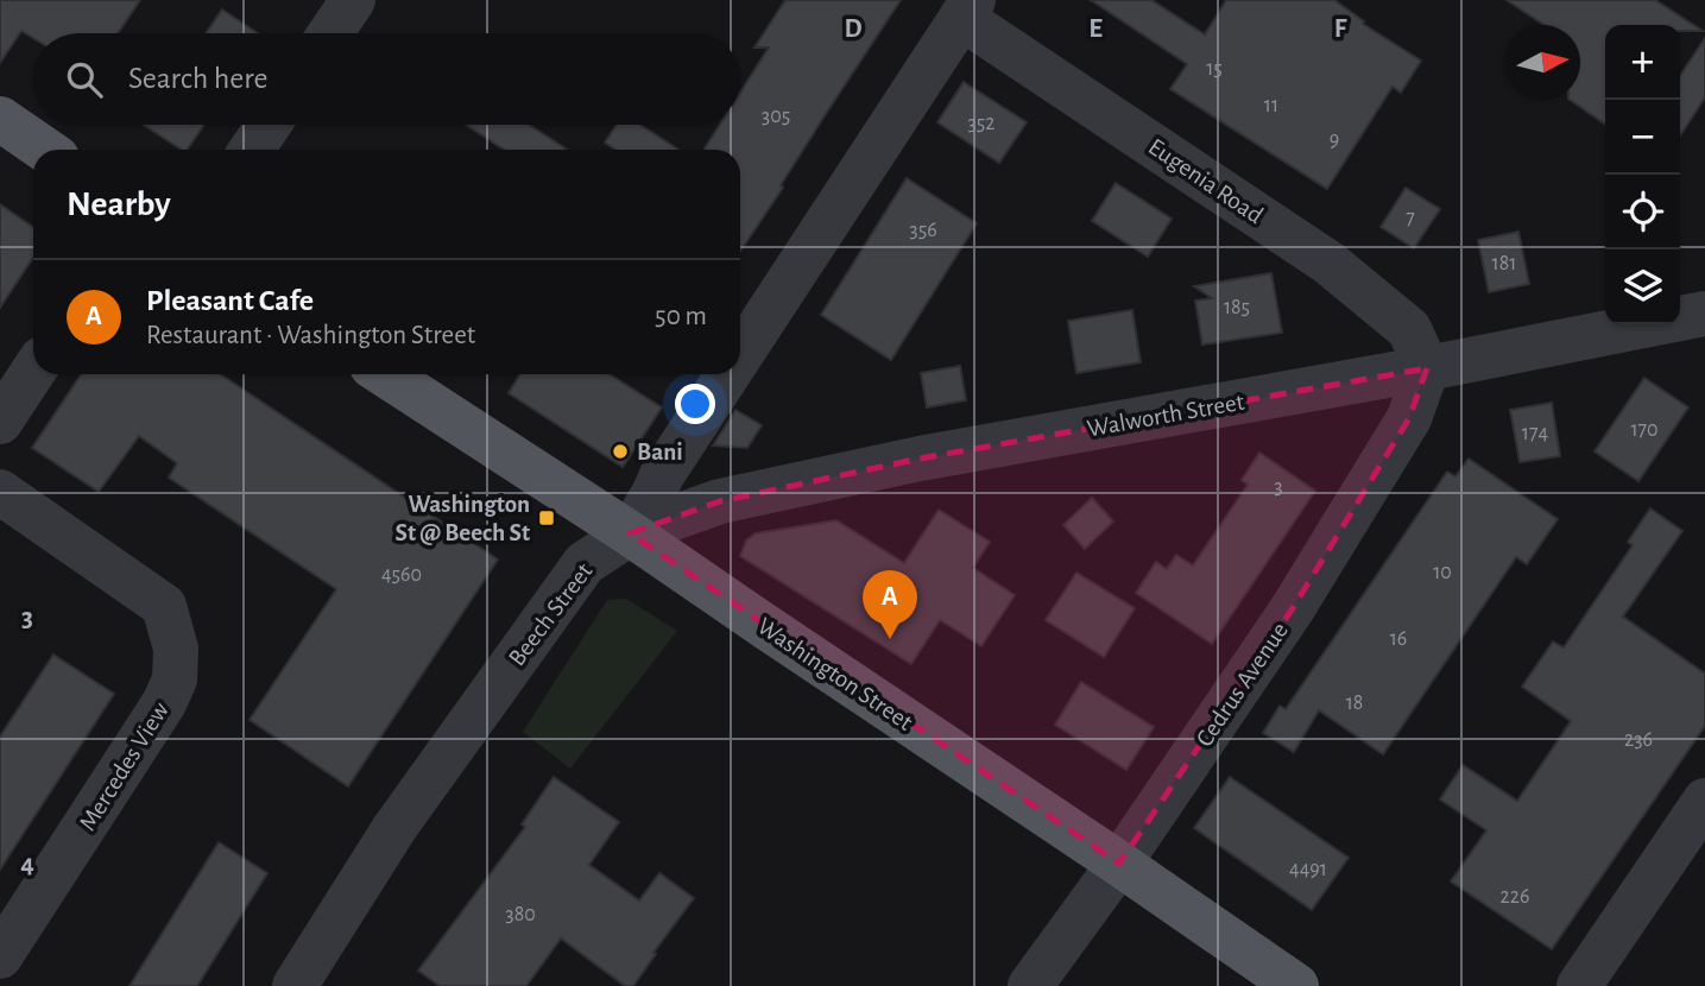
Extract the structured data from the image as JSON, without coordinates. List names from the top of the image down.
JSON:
{
  "streets": {
    "main road": ["Washington Street"],
    "street": [
      "Eugenia Road",
      "Walworth Street",
      "Beech Street",
      "Cedrus Avenue",
      "Mercedes View"
    ]
  },
  "crossings": [
    ["Eugenia Road", "Walworth Street"],
    ["Eugenia Road", "Beech Street"],
    ["Eugenia Road", "Cedrus Avenue"],
    ["Walworth Street", "Beech Street"],
    ["Walworth Street", "Washington Street"],
    ["Walworth Street", "Cedrus Avenue"],
    ["Beech Street", "Washington Street"],
    ["Washington Street", "Cedrus Avenue"]
  ],
  "places": {
    "other": ["Bani"],
    "transit": ["Washington St @ Beech St"]
  },
  "house_numbers": [
    "15",
    "11",
    "305",
    "352",
    "9",
    "7",
    "356",
    "181",
    "185",
    "170",
    "174",
    "3",
    "10",
    "4560",
    "16",
    "18",
    "236",
    "4491",
    "226",
    "380"
  ],
  "north": "right",
  "page": {
    "map_buttons": ["+", "−"],
    "search": "Search here",
    "heading": "Nearby",
    "list": [
      {
        "mark": "A",
        "name": "Pleasant Cafe",
        "note": "Restaurant · Washington Street",
        "value": "50 m"
      }
    ],
    "pins": "A"
  },
  "grid": {
    "columns": ["D", "E", "F"],
    "rows": ["3", "4"]
  }
}
